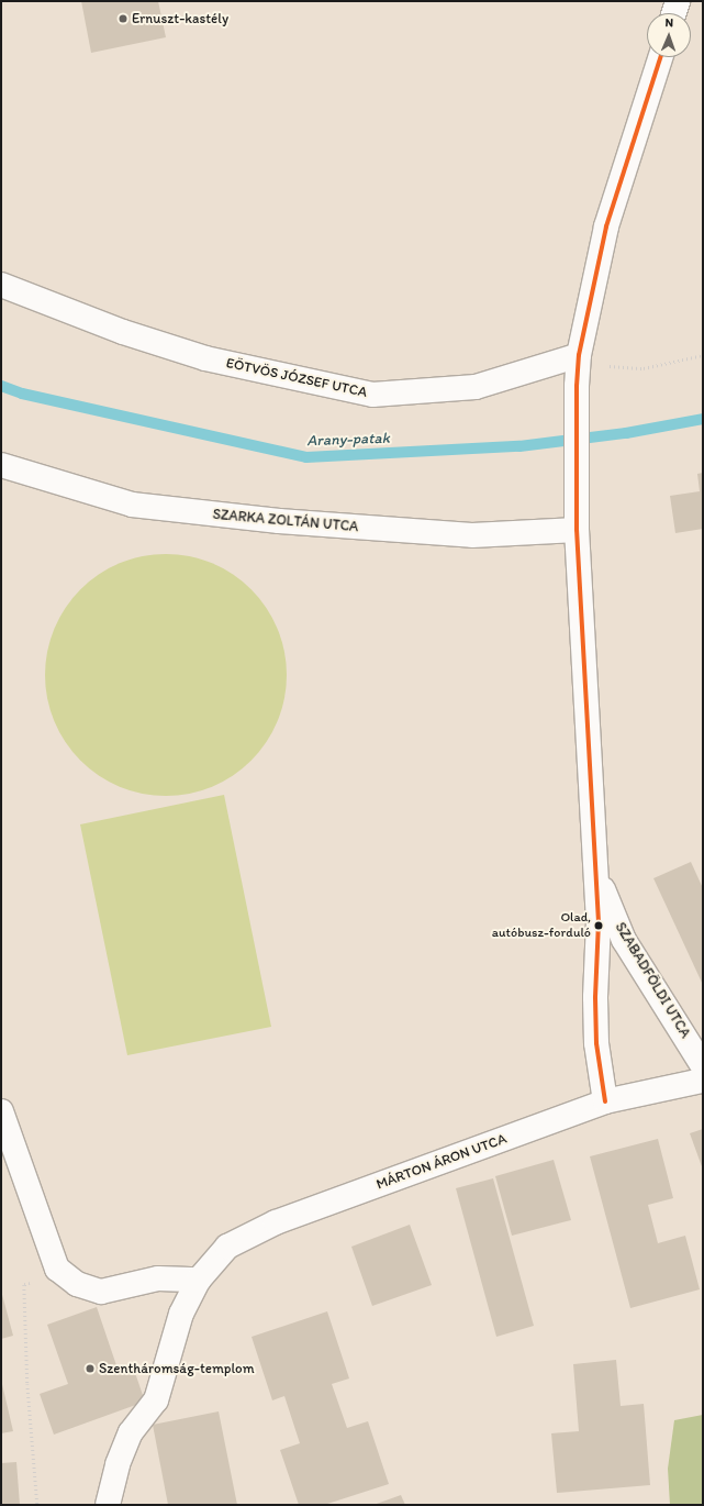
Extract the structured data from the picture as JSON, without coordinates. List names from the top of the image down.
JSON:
{
  "streets": {
    "street": [
      "EÖTVÖS JÓZSEF UTCA",
      "SZARKA ZOLTÁN UTCA",
      "SZABADFÖLDI UTCA",
      "MÁRTON ÁRON UTCA"
    ]
  },
  "crossings": [
    ["EÖTVÖS JÓZSEF UTCA", "SZABADFÖLDI UTCA"],
    ["SZARKA ZOLTÁN UTCA", "SZABADFÖLDI UTCA"],
    ["SZABADFÖLDI UTCA", "MÁRTON ÁRON UTCA"]
  ],
  "water": ["Arany-patak"],
  "places": ["Ernuszt-kastély", "Olad, autóbusz-forduló", "Szentháromság-templom"],
  "north": "top"
}
